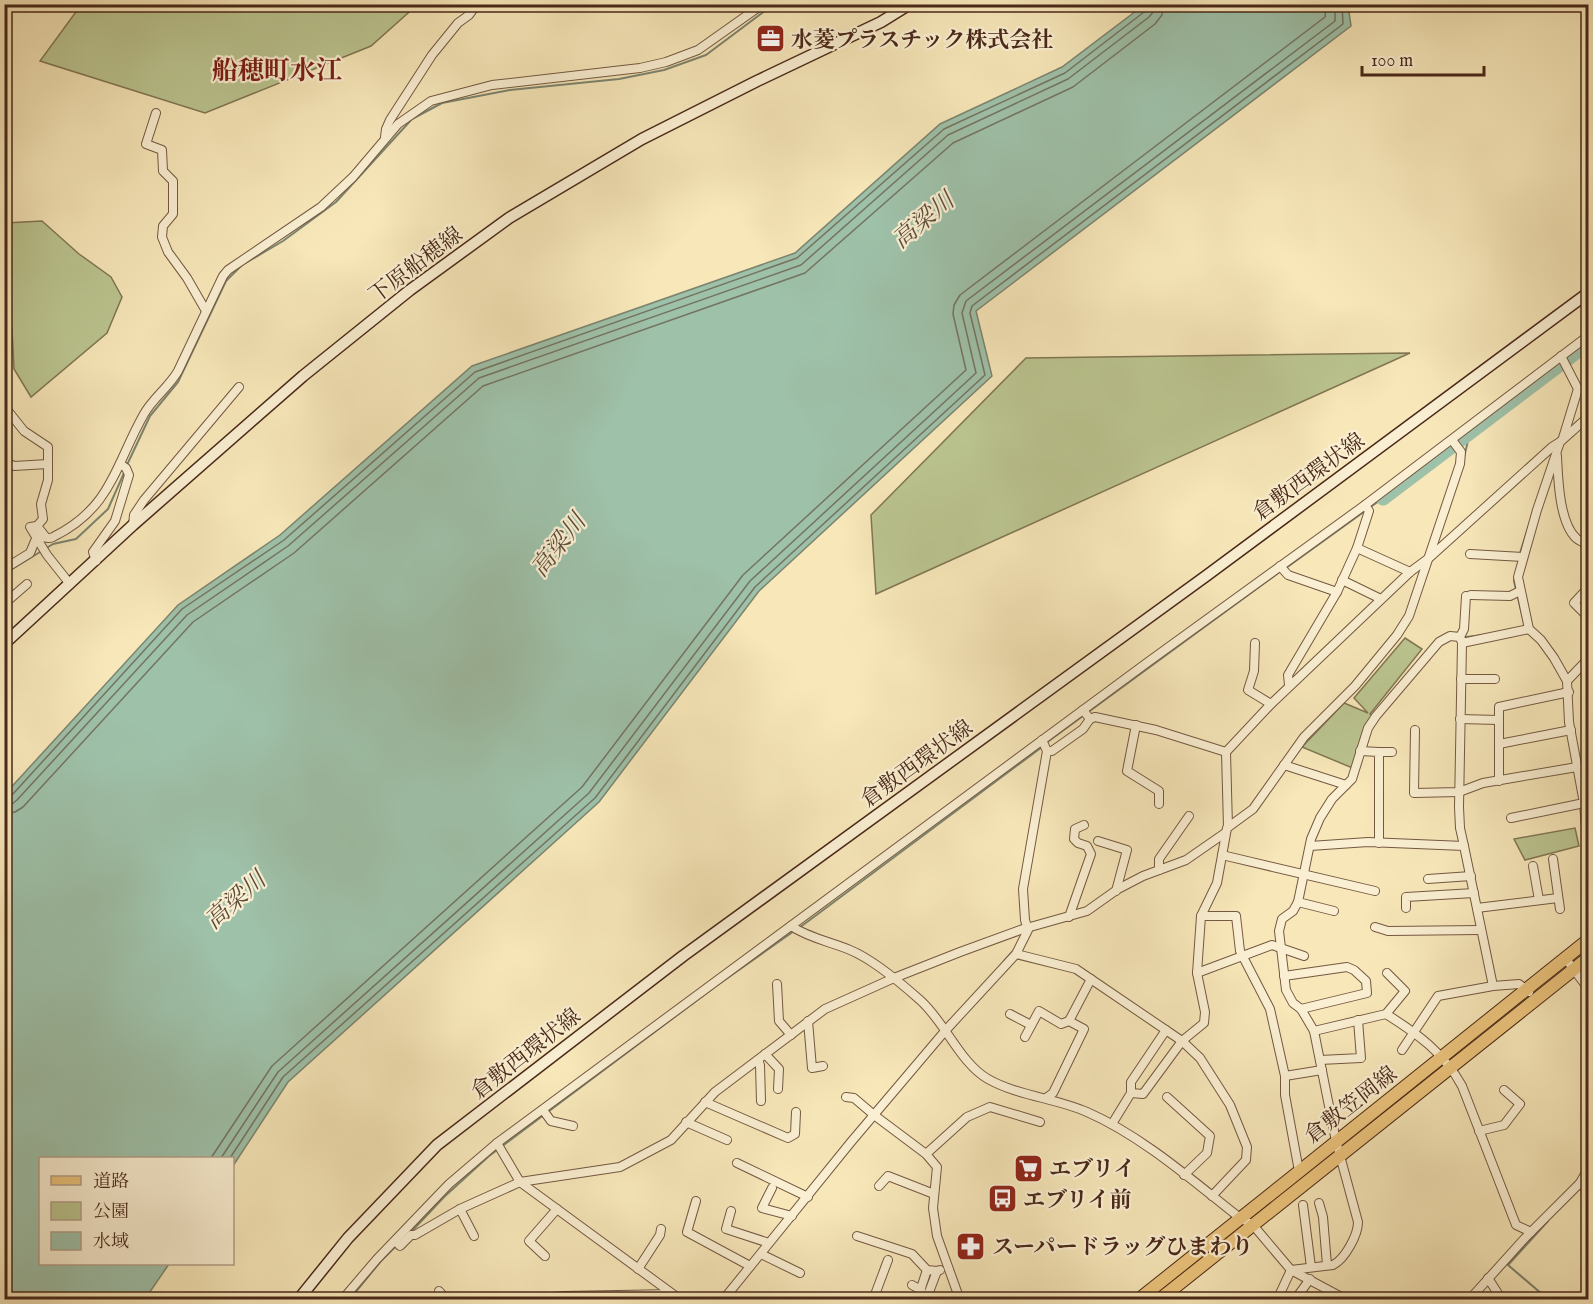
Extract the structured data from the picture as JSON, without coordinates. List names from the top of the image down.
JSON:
{
  "streets": {
    "main road": ["下原船穂線", "倉敷西環状線", "倉敷笠岡線"]
  },
  "districts": ["船穂町水江"],
  "water": ["高梁川"],
  "places": {
    "office": ["水菱プラスチック株式会社"],
    "supermarket": ["エブリイ"],
    "bus stop": ["エブリイ前"],
    "pharmacy": ["スーパードラッグひまわり"]
  },
  "legend": ["道路", "公園", "水域"],
  "scale_bar": "100 m"
}
